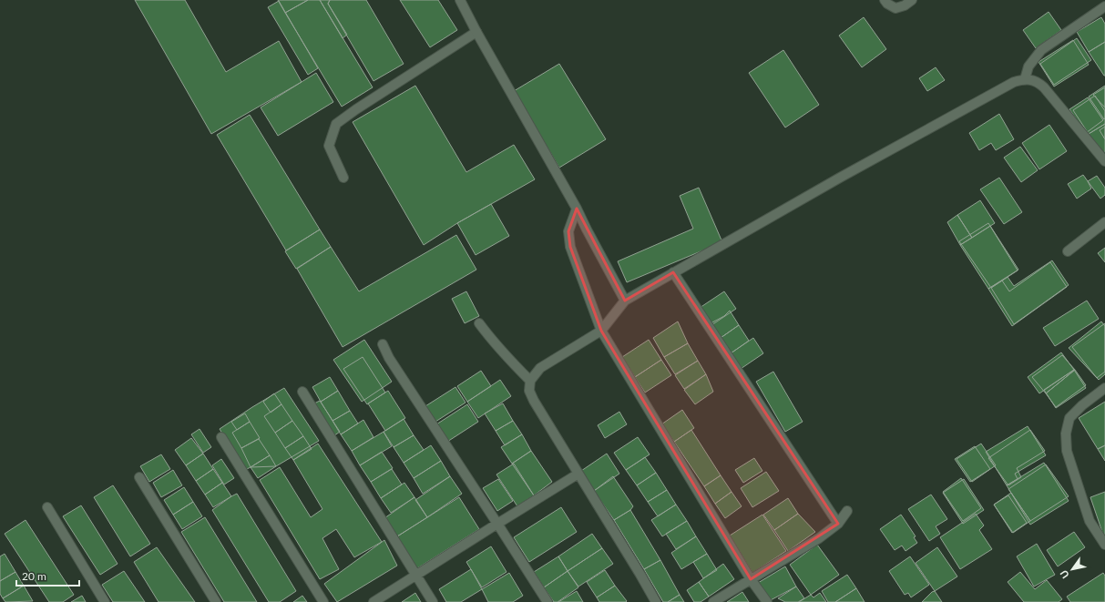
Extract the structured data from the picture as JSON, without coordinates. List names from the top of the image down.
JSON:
{
  "scale_bar": "20 m",
  "north": "bottom left"
}
